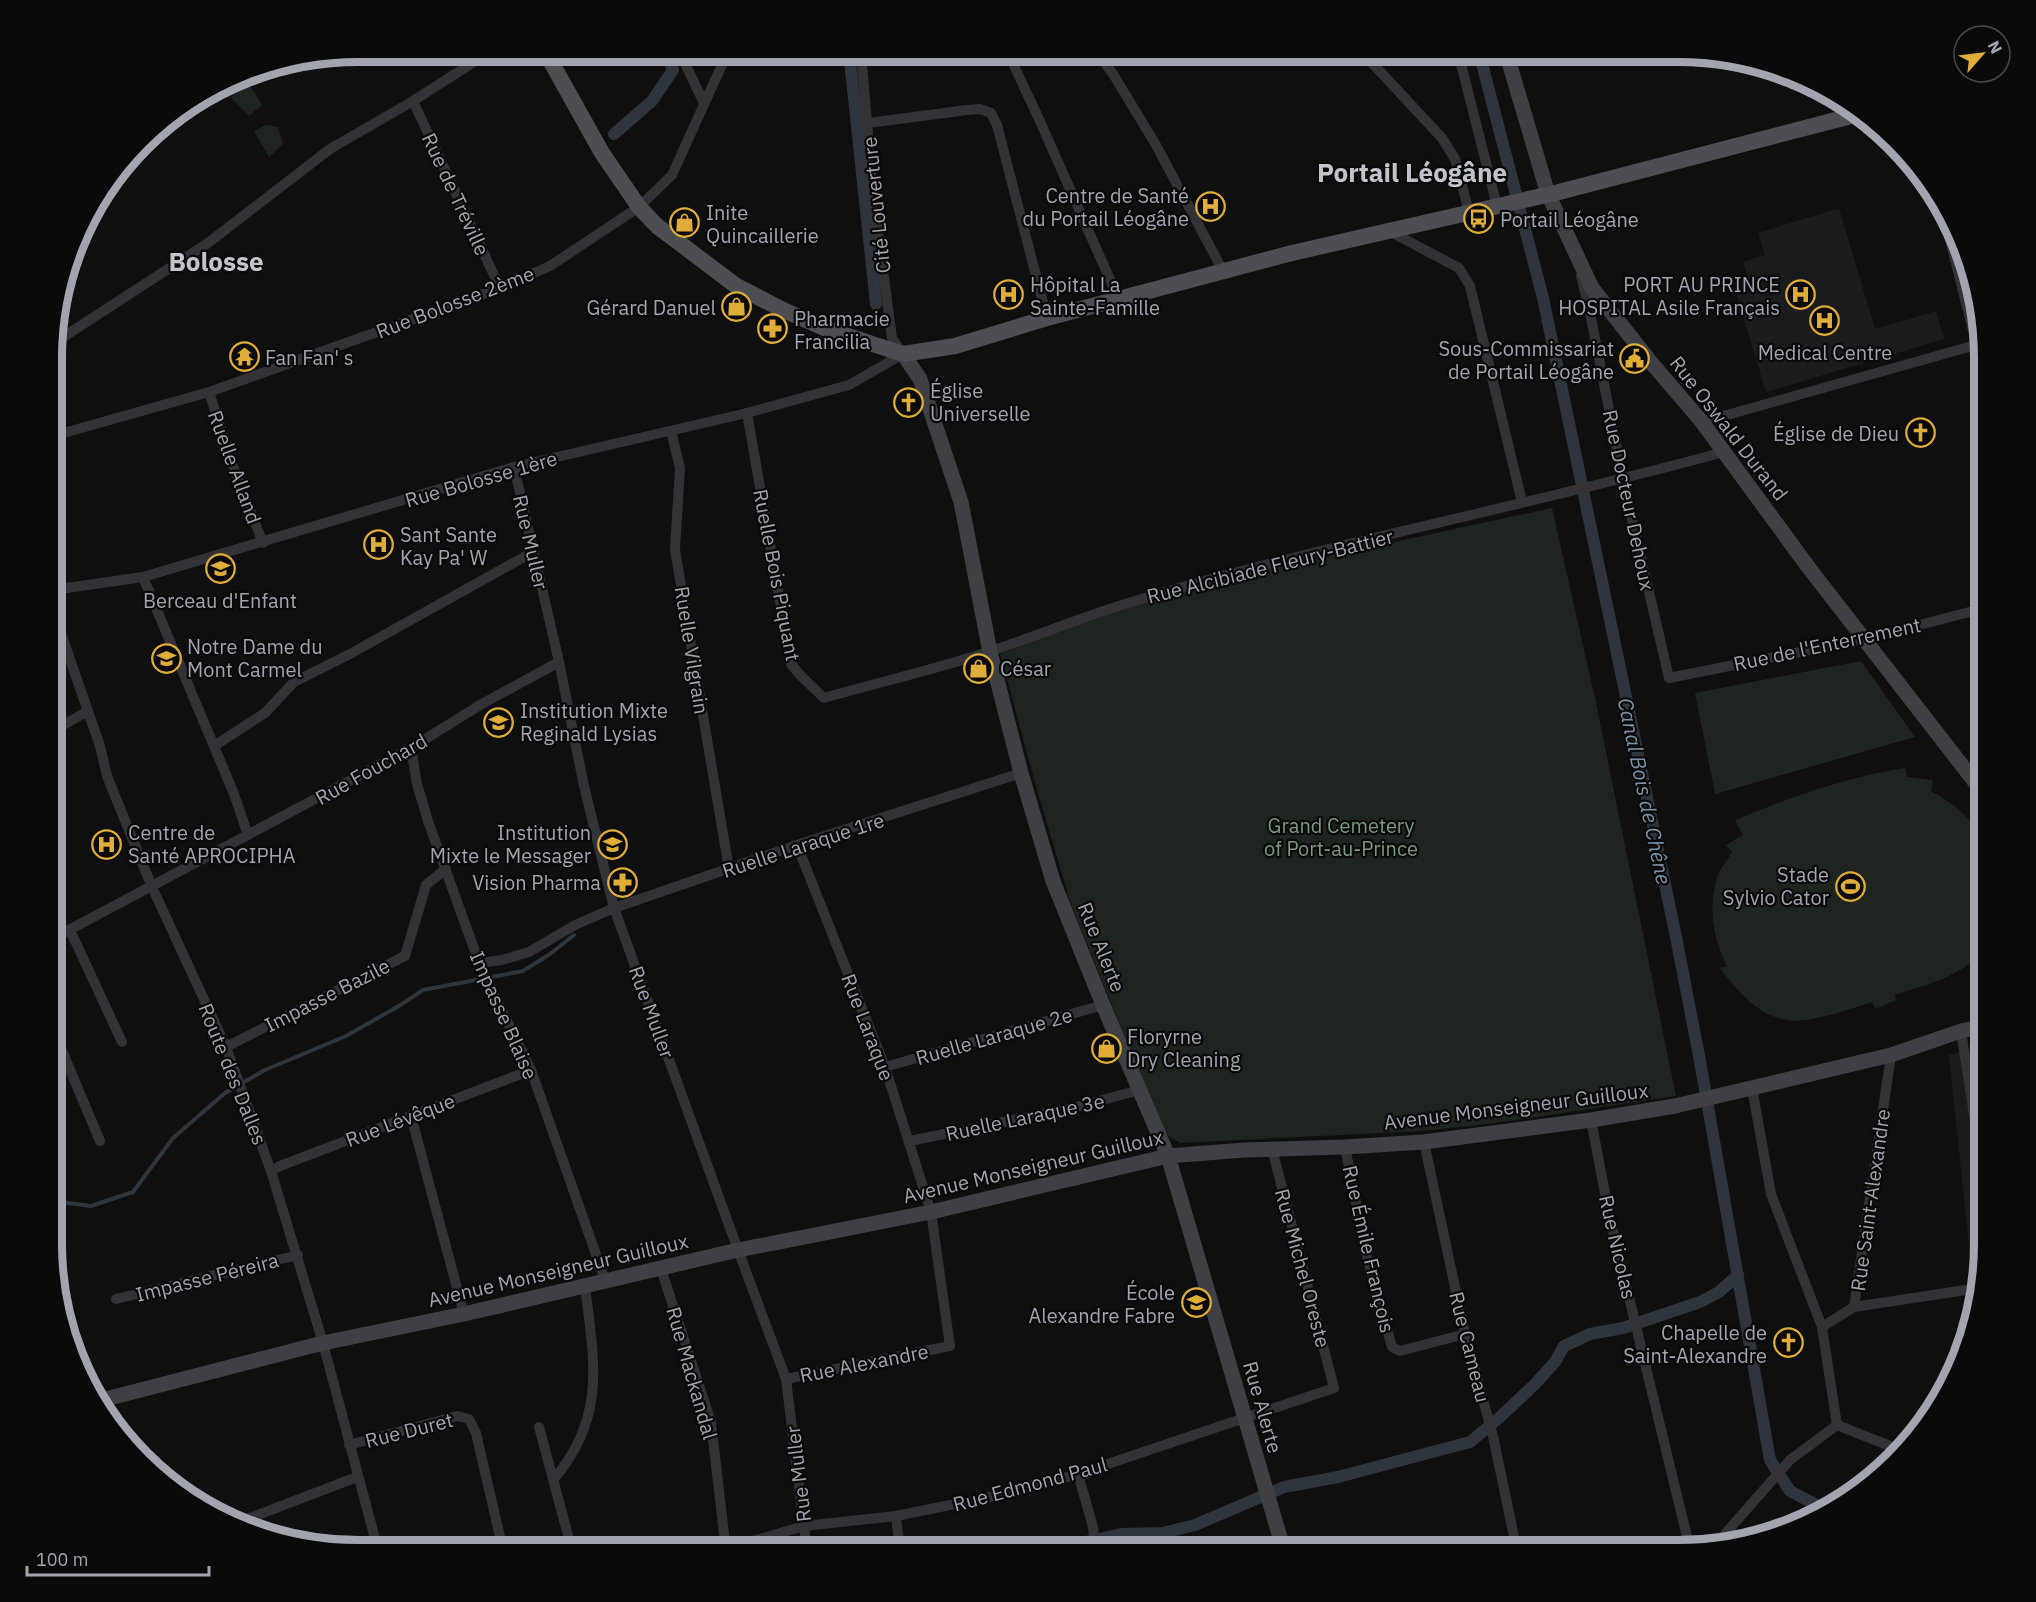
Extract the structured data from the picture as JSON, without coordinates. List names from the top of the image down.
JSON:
{
  "streets": {
    "street": [
      "Rue de Tréville",
      "Cité Louverture",
      "Rue Bolosse 2ème",
      "Rue Oswald Durand",
      "Ruelle Alland",
      "Rue Bolosse 1ère",
      "Rue Docteur Dehoux",
      "Rue Muller",
      "Rue Alcibiade Fleury-Battier",
      "Ruelle Bois Piquant",
      "Rue de l'Enterrement",
      "Ruelle Vilgrain",
      "Rue Fouchard",
      "Ruelle Laraque 1re",
      "Rue Alerte",
      "Impasse Bazile",
      "Impasse Blaise",
      "Rue Laraque",
      "Ruelle Laraque 2e",
      "Route des Dalles",
      "Avenue Monseigneur Guilloux",
      "Ruelle Laraque 3e",
      "Rue Lévêque",
      "Rue Saint-Alexandre",
      "Rue Nicolas",
      "Rue Émile François",
      "Rue Michel Oreste",
      "Impasse Péreira",
      "Rue Cameau",
      "Rue Alexandre",
      "Rue Mackandal",
      "Rue Duret",
      "Rue Edmond Paul"
    ]
  },
  "crossings": [
    ["Rue de Tréville", "Rue Bolosse 2ème"],
    ["Cité Louverture", "Rue Bolosse 1ère"],
    ["Cité Louverture", "Rue Alerte"],
    ["Rue Bolosse 2ème", "Ruelle Alland"],
    ["Rue Oswald Durand", "Rue Docteur Dehoux"],
    ["Rue Oswald Durand", "Rue Alcibiade Fleury-Battier"],
    ["Rue Oswald Durand", "Rue de l'Enterrement"],
    ["Ruelle Alland", "Rue Bolosse 1ère"],
    ["Rue Bolosse 1ère", "Rue Muller"],
    ["Rue Bolosse 1ère", "Ruelle Bois Piquant"],
    ["Rue Bolosse 1ère", "Ruelle Vilgrain"],
    ["Rue Bolosse 1ère", "Rue Alerte"],
    ["Rue Docteur Dehoux", "Rue Alcibiade Fleury-Battier"],
    ["Rue Docteur Dehoux", "Rue de l'Enterrement"],
    ["Rue Muller", "Rue Fouchard"],
    ["Rue Muller", "Ruelle Laraque 1re"],
    ["Rue Muller", "Avenue Monseigneur Guilloux"],
    ["Rue Muller", "Rue Alexandre"],
    ["Rue Muller", "Rue Edmond Paul"],
    ["Rue Alcibiade Fleury-Battier", "Ruelle Bois Piquant"],
    ["Rue Alcibiade Fleury-Battier", "Rue Alerte"],
    ["Ruelle Bois Piquant", "Rue Alerte"],
    ["Ruelle Vilgrain", "Ruelle Laraque 1re"],
    ["Rue Fouchard", "Impasse Blaise"],
    ["Rue Fouchard", "Route des Dalles"],
    ["Ruelle Laraque 1re", "Rue Alerte"],
    ["Ruelle Laraque 1re", "Impasse Blaise"],
    ["Ruelle Laraque 1re", "Rue Laraque"],
    ["Rue Alerte", "Ruelle Laraque 2e"],
    ["Rue Alerte", "Avenue Monseigneur Guilloux"],
    ["Rue Alerte", "Ruelle Laraque 3e"],
    ["Rue Alerte", "Rue Edmond Paul"],
    ["Impasse Bazile", "Impasse Blaise"],
    ["Impasse Bazile", "Route des Dalles"],
    ["Impasse Blaise", "Avenue Monseigneur Guilloux"],
    ["Impasse Blaise", "Rue Lévêque"],
    ["Rue Laraque", "Ruelle Laraque 2e"],
    ["Rue Laraque", "Avenue Monseigneur Guilloux"],
    ["Rue Laraque", "Ruelle Laraque 3e"],
    ["Rue Laraque", "Rue Alexandre"],
    ["Route des Dalles", "Avenue Monseigneur Guilloux"],
    ["Route des Dalles", "Rue Lévêque"],
    ["Route des Dalles", "Impasse Péreira"],
    ["Route des Dalles", "Rue Duret"],
    ["Avenue Monseigneur Guilloux", "Rue Saint-Alexandre"],
    ["Avenue Monseigneur Guilloux", "Rue Nicolas"],
    ["Avenue Monseigneur Guilloux", "Rue Émile François"],
    ["Avenue Monseigneur Guilloux", "Rue Michel Oreste"],
    ["Avenue Monseigneur Guilloux", "Rue Cameau"],
    ["Avenue Monseigneur Guilloux", "Rue Alexandre"],
    ["Avenue Monseigneur Guilloux", "Rue Mackandal"],
    ["Rue Émile François", "Rue Cameau"],
    ["Rue Michel Oreste", "Rue Edmond Paul"]
  ],
  "districts": ["Portail Léogâne", "Bolosse"],
  "water": ["Canal Bois de Chêne"],
  "parks": ["Grand Cemetery of Port-au-Prince"],
  "places": {
    "hospital": [
      "Centre de Santé du Portail Léogâne",
      "Hôpital La Sainte-Famille",
      "PORT AU PRINCE HOSPITAL Asile Français",
      "Medical Centre",
      "Sant Sante Kay Pa' W",
      "Centre de Santé APROCIPHA"
    ],
    "bus stop": ["Portail Léogâne"],
    "shop": [
      "Inite Quincaillerie",
      "Gérard Danuel",
      "César",
      "Floryrne Dry Cleaning"
    ],
    "pharmacy": ["Pharmacie Francilia", "Vision Pharma"],
    "temple": ["Fan Fan' s"],
    "public building": ["Sous-Commissariat de Portail Léogâne"],
    "church": ["Église Universelle", "Église de Dieu", "Chapelle de Saint-Alexandre"],
    "school or university": [
      "Berceau d'Enfant",
      "Notre Dame du Mont Carmel",
      "Institution Mixte Reginald Lysias",
      "Institution Mixte le Messager",
      "École Alexandre Fabre"
    ],
    "sports": ["Stade Sylvio Cator"]
  },
  "scale_bar": "100 m",
  "north": "top right"
}
